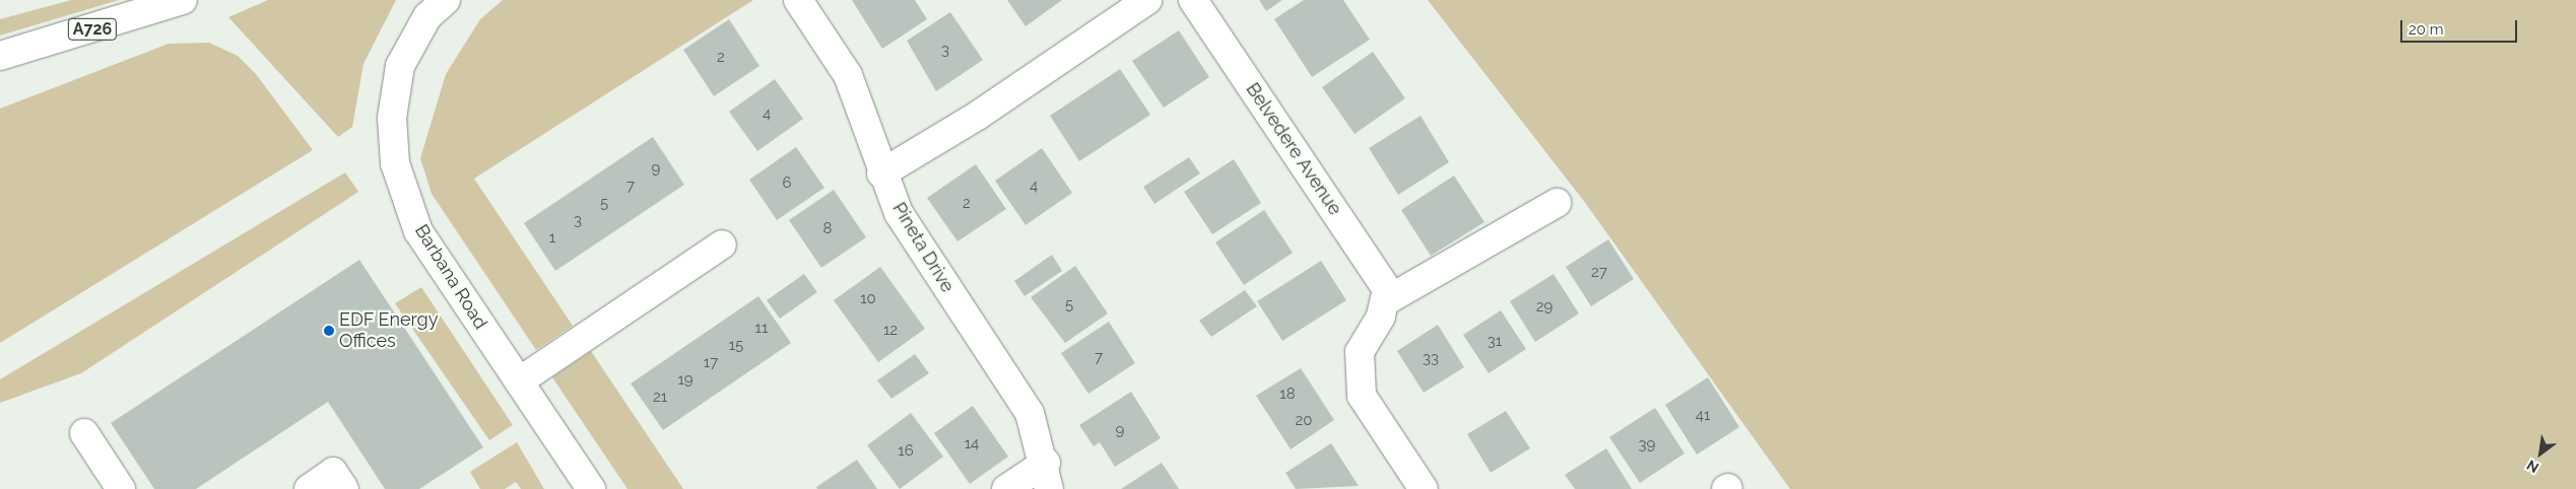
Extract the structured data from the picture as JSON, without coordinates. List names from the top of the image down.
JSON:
{
  "streets": {
    "main road": [
      "A726",
      "Belvedere Avenue",
      "Pineta Drive",
      "Barbana Road"
    ]
  },
  "places": ["EDF Energy Offices"],
  "house_numbers": [
    "3",
    "2",
    "4",
    "9",
    "6",
    "7",
    "4",
    "5",
    "2",
    "3",
    "8",
    "1",
    "27",
    "10",
    "5",
    "29",
    "11",
    "12",
    "31",
    "15",
    "7",
    "33",
    "17",
    "19",
    "18",
    "21",
    "41",
    "20",
    "9",
    "14",
    "39",
    "16"
  ],
  "scale_bar": "20 m",
  "north": "bottom left"
}
